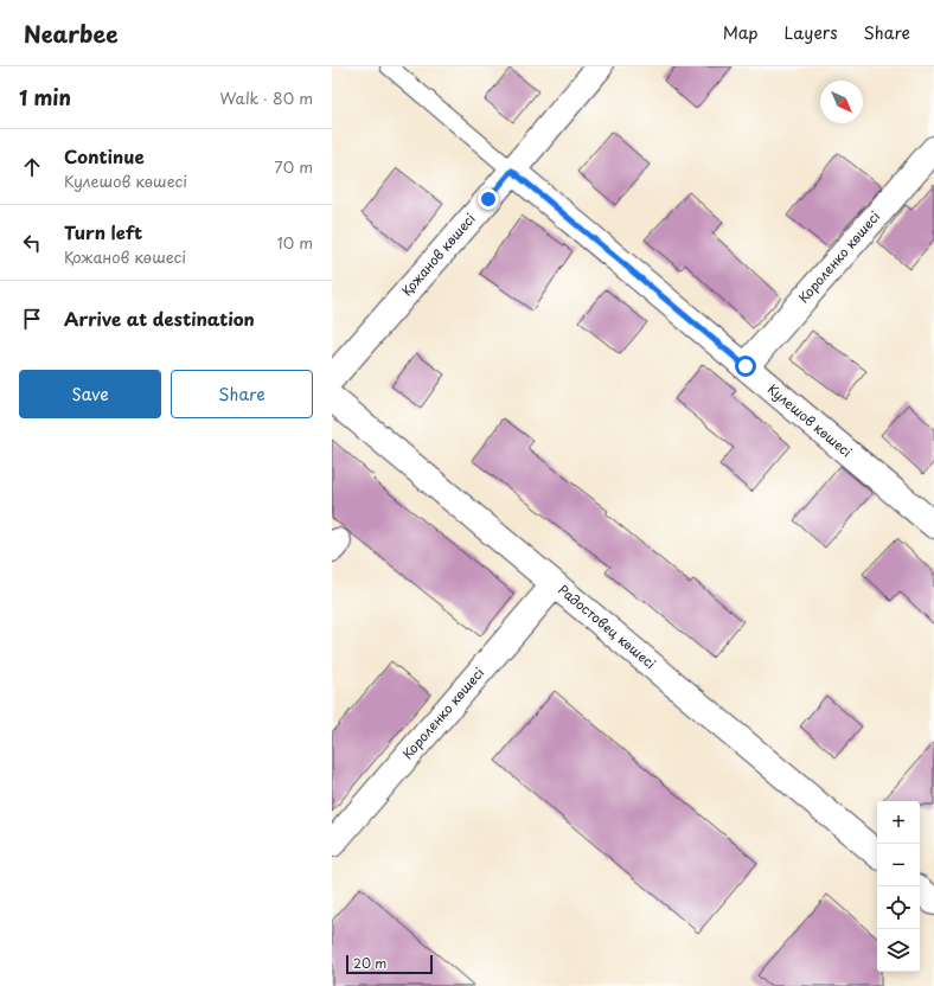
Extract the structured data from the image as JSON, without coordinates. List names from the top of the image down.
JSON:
{
  "streets": {
    "street": [
      "Қожанов көшесі",
      "Короленко көшесі",
      "Кулешов көшесі",
      "Радостовец көшесі"
    ]
  },
  "crossings": [
    ["Қожанов көшесі", "Кулешов көшесі"],
    ["Короленко көшесі", "Кулешов көшесі"],
    ["Короленко көшесі", "Радостовец көшесі"]
  ],
  "scale_bar": "20 m",
  "north": "bottom right",
  "page": {
    "header": "Nearbee",
    "nav": ["Map", "Layers", "Share"],
    "heading": ["1 min", "Walk · 80 m"],
    "list": [
      ["Continue", "Кулешов көшесі", "70 m"],
      ["Turn left", "Қожанов көшесі", "10 m"],
      "Arrive at destination"
    ],
    "buttons": ["Save", "Share"],
    "map_buttons": ["+", "−"],
    "scale": "20 m"
  }
}
